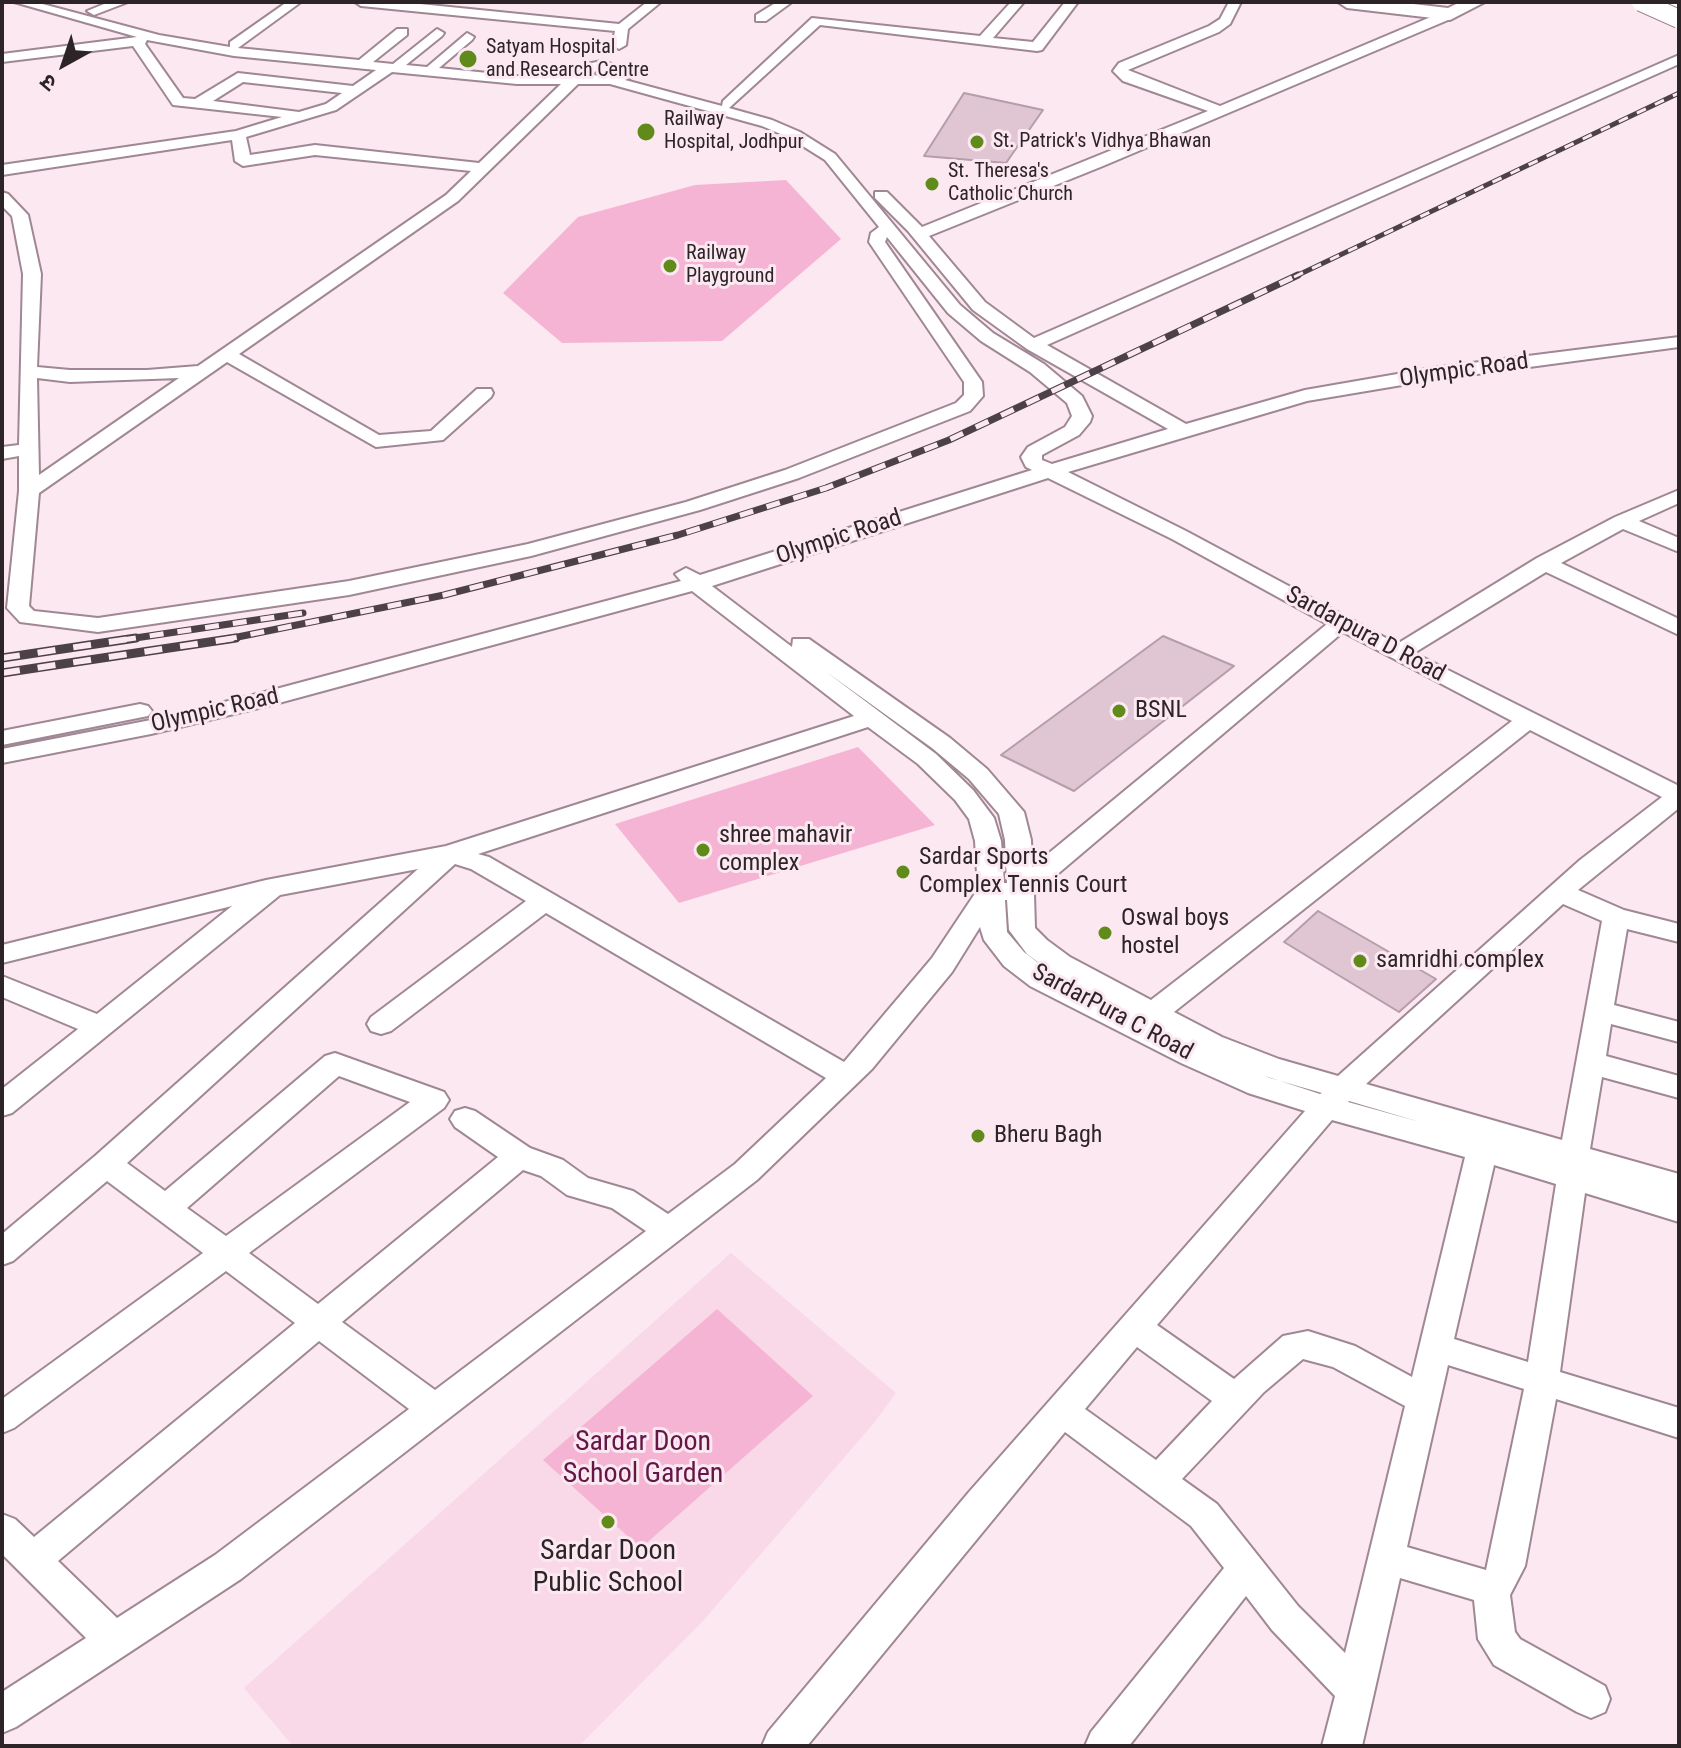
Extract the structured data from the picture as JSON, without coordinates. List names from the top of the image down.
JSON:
{
  "streets": {
    "street": ["Olympic Road", "Sardarpura D Road", "SardarPura C Road"]
  },
  "crossings": [
    ["Olympic Road", "Sardarpura D Road"],
    ["Olympic Road", "SardarPura C Road"]
  ],
  "parks": ["Sardar Doon School Garden"],
  "places": [
    "Satyam Hospital and Research Centre",
    "Railway Hospital, Jodhpur",
    "St. Patrick's Vidhya Bhawan",
    "St. Theresa's Catholic Church",
    "Railway Playground",
    "BSNL",
    "shree mahavir complex",
    "Sardar Sports Complex Tennis Court",
    "Oswal boys hostel",
    "samridhi complex",
    "Bheru Bagh",
    "Sardar Doon Public School"
  ],
  "north": "bottom left"
}
